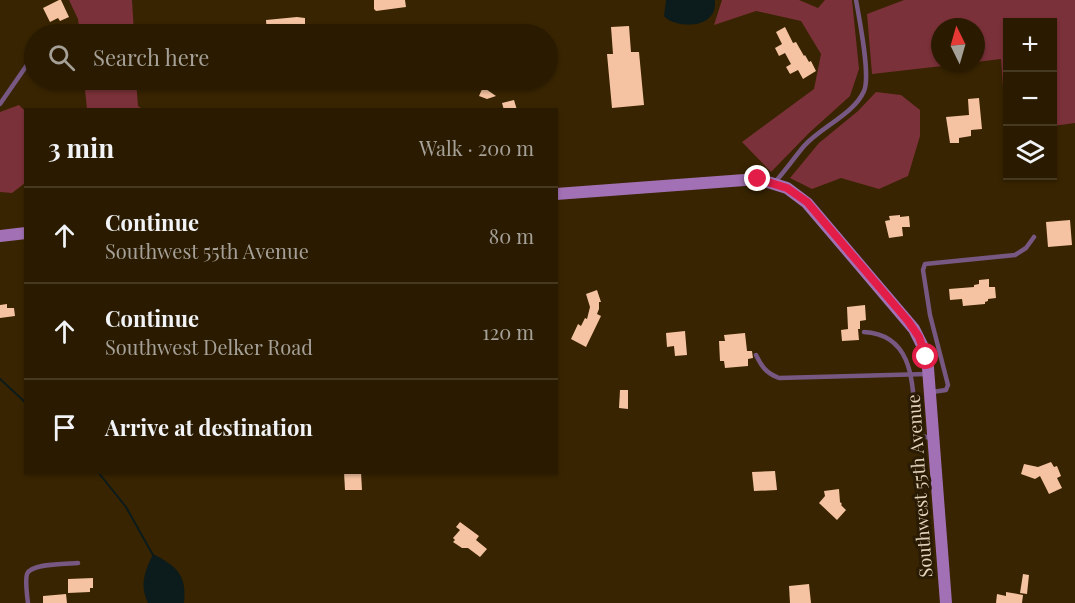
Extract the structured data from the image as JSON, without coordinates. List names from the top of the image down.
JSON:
{
  "streets": {
    "street": ["Southwest 55th Avenue"]
  },
  "north": "top",
  "page": {
    "map_buttons": ["+", "−"],
    "search": "Search here",
    "heading": ["3 min", "Walk · 200 m"],
    "list": [
      ["Continue", "Southwest 55th Avenue", "80 m"],
      ["Continue", "Southwest Delker Road", "120 m"],
      "Arrive at destination"
    ]
  }
}
